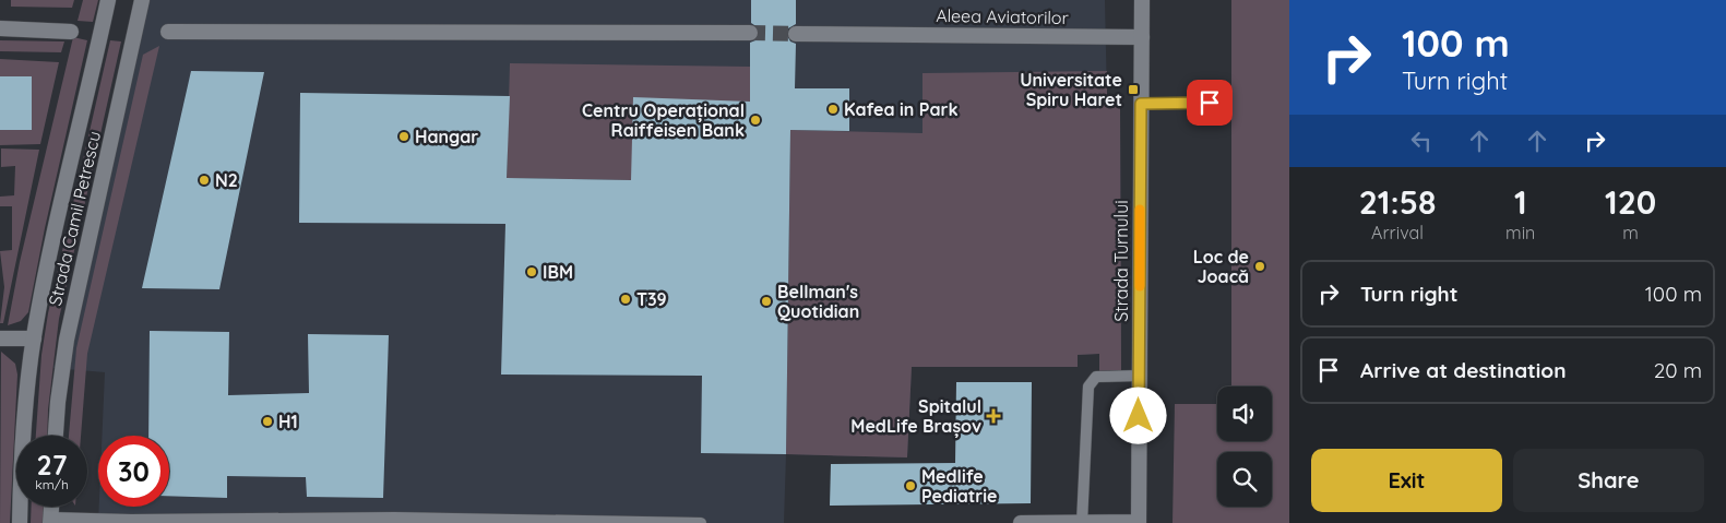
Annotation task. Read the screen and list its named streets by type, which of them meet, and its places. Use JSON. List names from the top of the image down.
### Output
{
  "streets": {
    "street": ["Aleea Aviatorilor", "Strada Camil Petrescu", "Strada Turnului"]
  },
  "crossings": [
    ["Aleea Aviatorilor", "Strada Turnului"]
  ],
  "places": {
    "transit": ["Universitate Spiru Haret"],
    "other": [
      "Kafea in Park",
      "Centru Operațional Raiffeisen Bank",
      "Hangar",
      "N2",
      "Loc de Joacă",
      "IBM",
      "T39",
      "Bellman's Quotidian",
      "H1",
      "Medlife Pediatrie"
    ],
    "health": ["Spitalul MedLife Brașov"]
  },
  "page": {
    "turn": ["100 m", "Turn right"],
    "eta": [
      "21:58",
      "Arrival",
      "1",
      "min",
      "120",
      "m"
    ],
    "list": [
      {
        "name": "Turn right",
        "value": "100 m"
      },
      {
        "name": "Arrive at destination",
        "value": "20 m"
      }
    ],
    "speed": "27 km/h",
    "limit": "30",
    "buttons": ["Exit", "Share"]
  }
}
